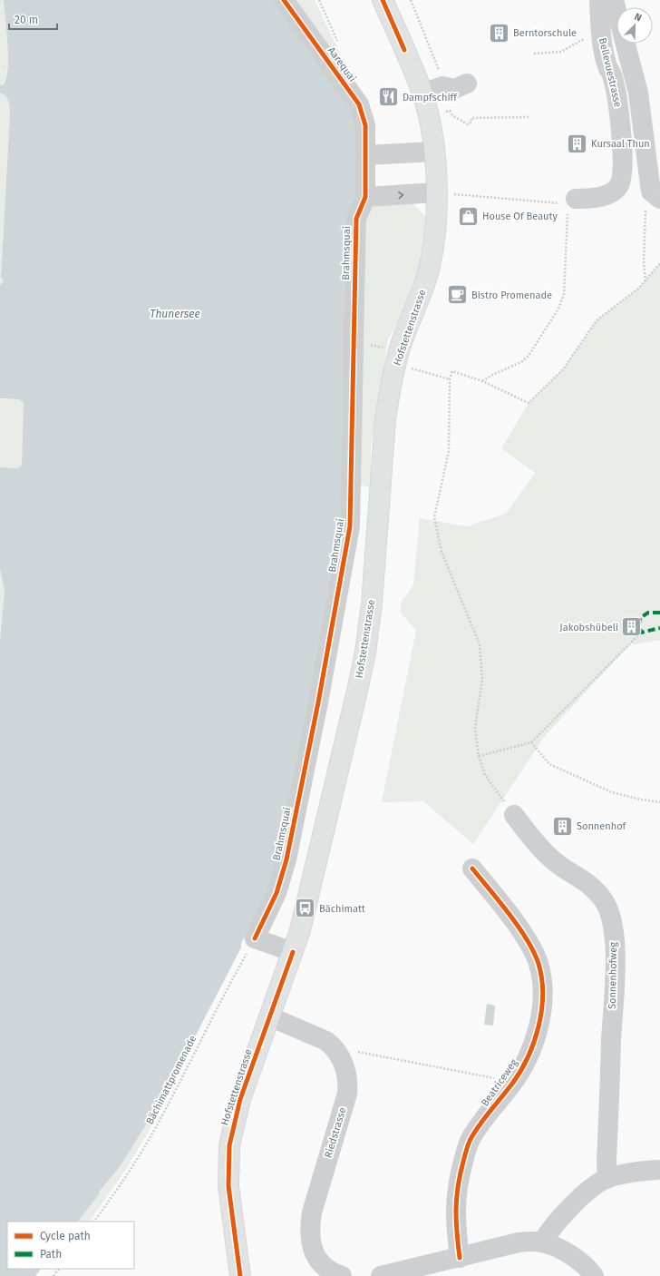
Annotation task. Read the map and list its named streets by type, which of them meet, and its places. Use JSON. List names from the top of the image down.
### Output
{
  "streets": {
    "main road": ["Hofstettenstrasse"],
    "street": [
      "Aarequai",
      "Bellevuestrasse",
      "Brahmsquai",
      "Sonnenhofweg",
      "Beatriceweg",
      "Riedstrasse"
    ],
    "path": ["Bächimattpromenade"]
  },
  "crossings": [
    ["Aarequai", "Brahmsquai"],
    ["Brahmsquai", "Bächimattpromenade"]
  ],
  "water": ["Thunersee"],
  "places": {
    "building": [
      "Berntorschule",
      "Kursaal Thun",
      "Jakobshübeli",
      "Sonnenhof"
    ],
    "restaurant": ["Dampfschiff"],
    "shop": ["House Of Beauty"],
    "cafe": ["Bistro Promenade"],
    "bus stop": ["Bächimatt"]
  },
  "legend": ["Cycle path", "Path"],
  "scale_bar": "20 m",
  "north": "top right"
}
